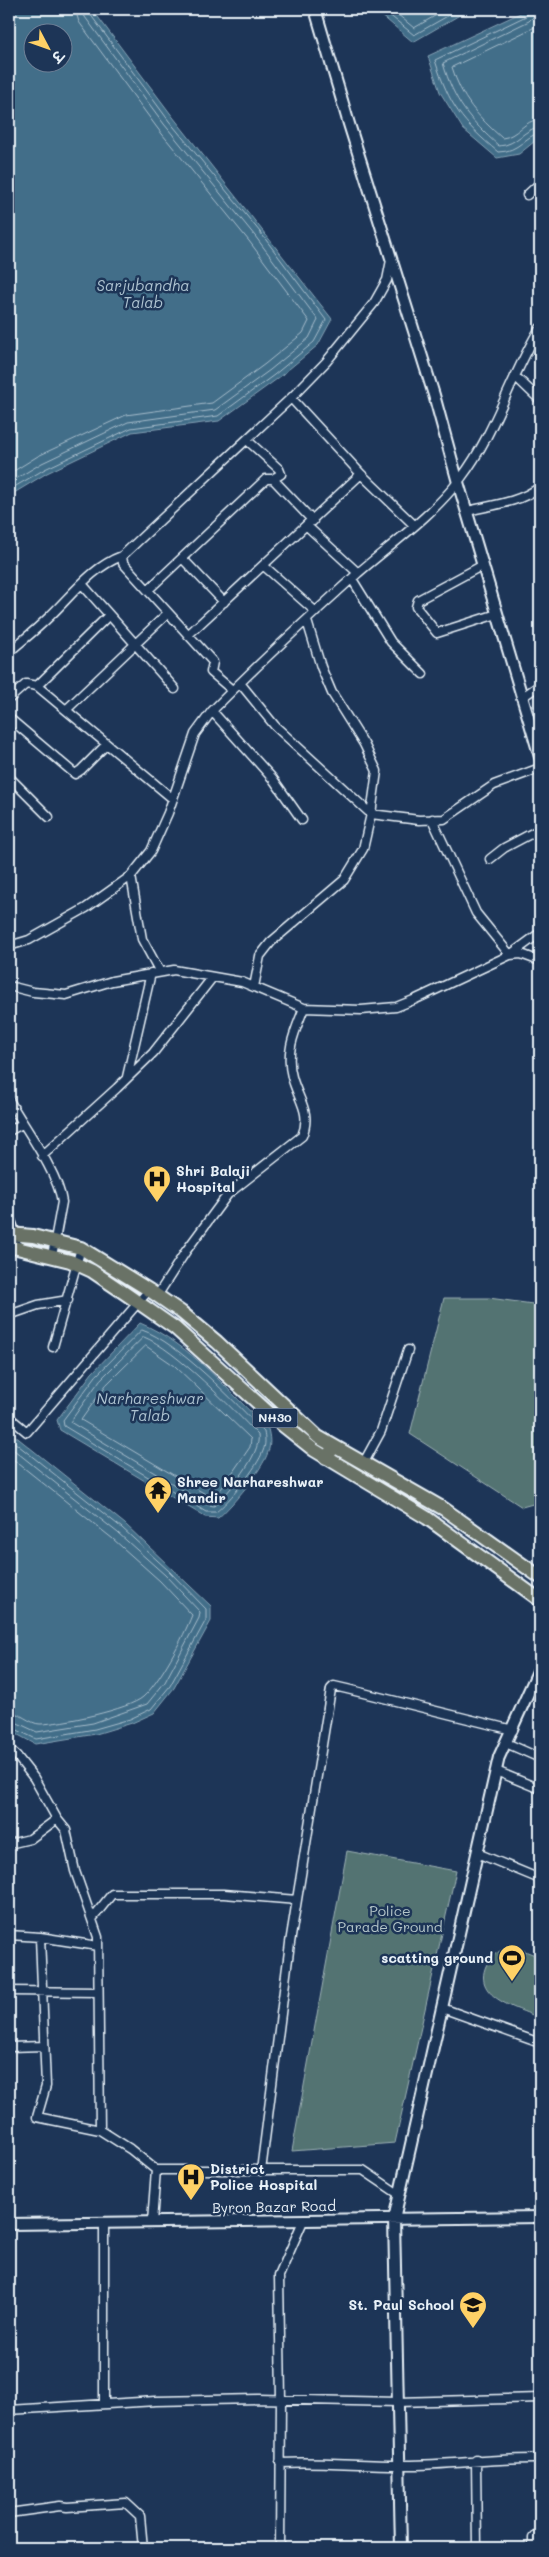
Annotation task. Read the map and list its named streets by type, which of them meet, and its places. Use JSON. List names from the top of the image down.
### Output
{
  "streets": {
    "main road": ["NH30"],
    "street": ["Byron Bazar Road"]
  },
  "water": ["Sarjubandha Talab", "Narhareshwar Talab"],
  "parks": ["Police Parade Ground"],
  "places": {
    "hospital": ["Shri Balaji Hospital", "District Police Hospital"],
    "temple": ["Shree Narhareshwar Mandir"],
    "sports": ["scatting ground"],
    "school or university": ["St. Paul School"]
  },
  "north": "bottom right"
}
